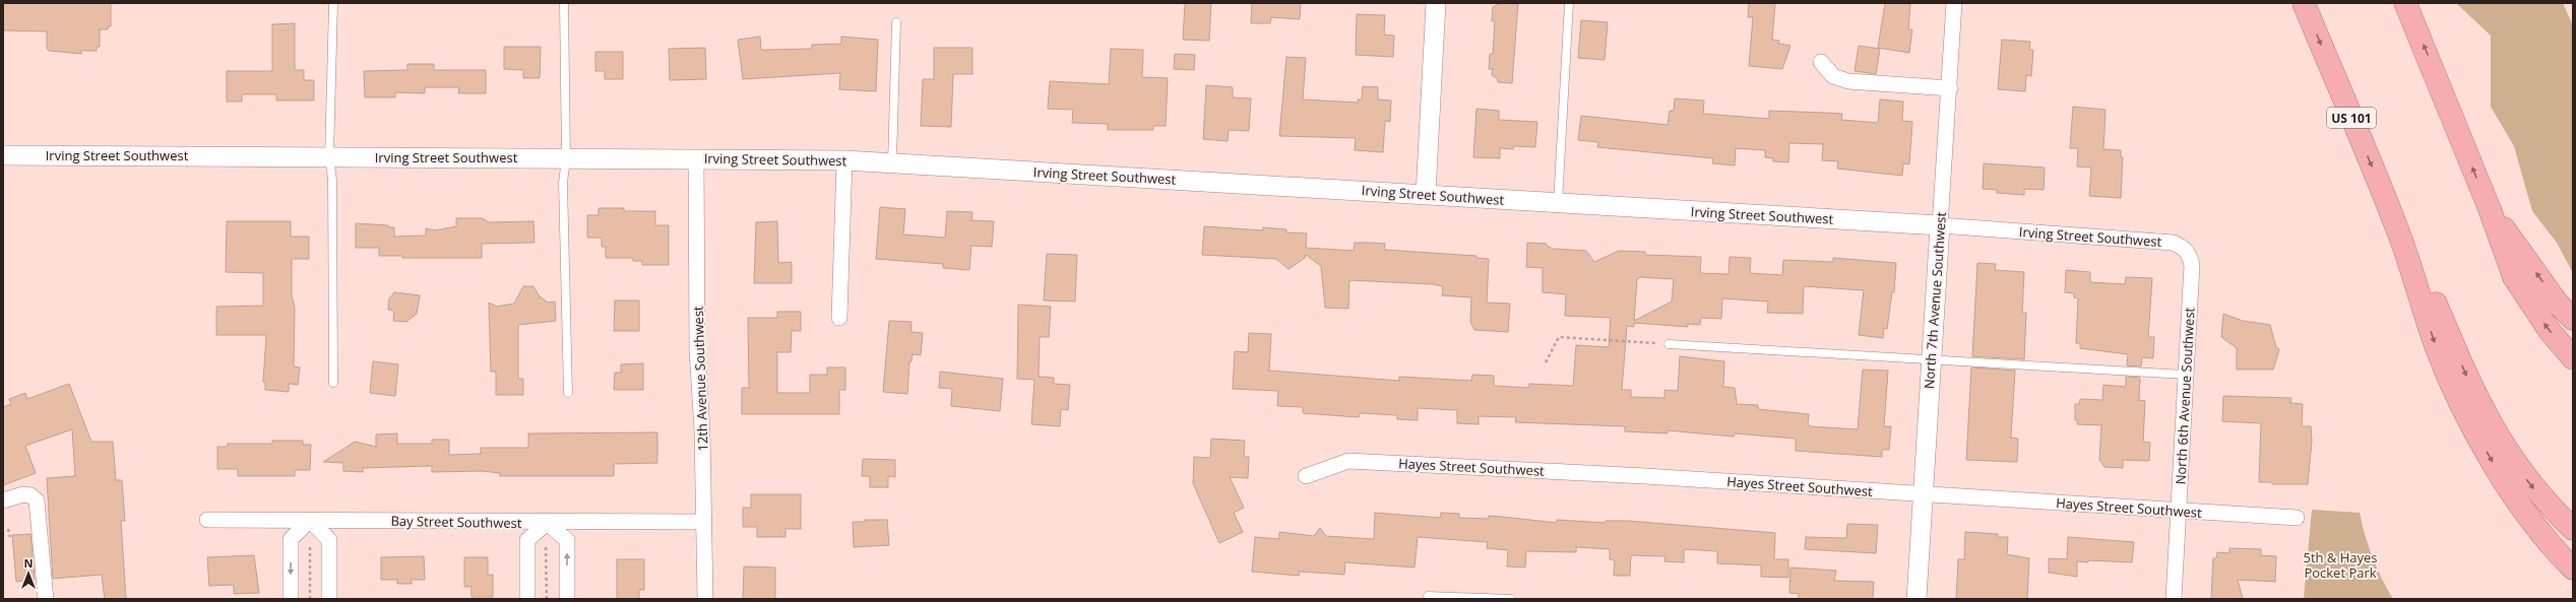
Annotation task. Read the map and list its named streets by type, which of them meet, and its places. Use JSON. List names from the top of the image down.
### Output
{
  "streets": {
    "highway": ["US 101"],
    "street": [
      "Irving Street Southwest",
      "North 7th Avenue Southwest",
      "12th Avenue Southwest",
      "North 6th Avenue Southwest",
      "Hayes Street Southwest",
      "Bay Street Southwest"
    ]
  },
  "crossings": [
    ["Irving Street Southwest", "North 7th Avenue Southwest"],
    ["Irving Street Southwest", "12th Avenue Southwest"],
    ["Irving Street Southwest", "North 6th Avenue Southwest"],
    ["North 7th Avenue Southwest", "Hayes Street Southwest"],
    ["12th Avenue Southwest", "Bay Street Southwest"],
    ["North 6th Avenue Southwest", "Hayes Street Southwest"]
  ],
  "parks": ["5th & Hayes Pocket Park"],
  "north": "top"
}
